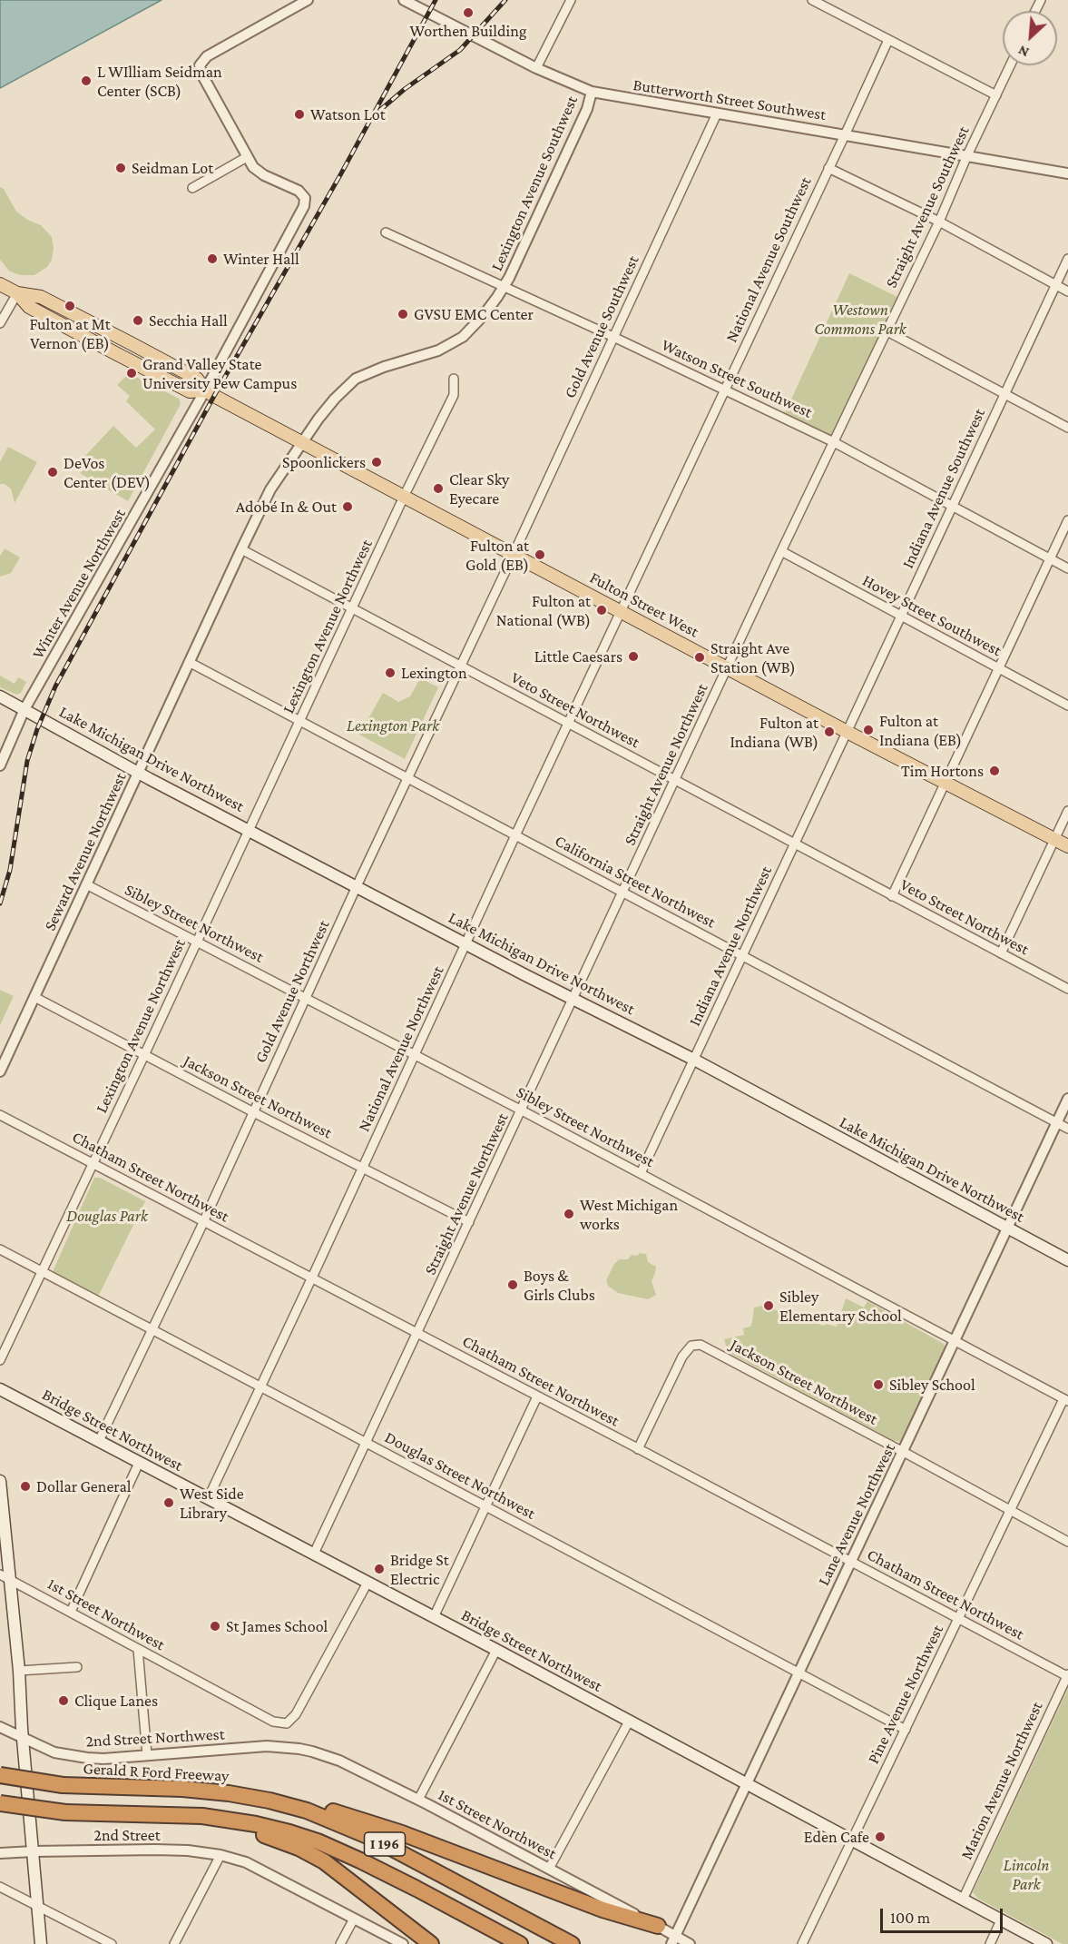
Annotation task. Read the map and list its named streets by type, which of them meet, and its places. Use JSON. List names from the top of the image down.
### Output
{
  "streets": {
    "highway": ["Gerald R Ford Freeway", "I 196"],
    "main road": ["Fulton Street West", "Lake Michigan Drive Northwest", "Bridge Street Northwest"],
    "street": [
      "Butterworth Street Southwest",
      "Lexington Avenue Southwest",
      "Straight Avenue Southwest",
      "National Avenue Southwest",
      "Gold Avenue Southwest",
      "Watson Street Southwest",
      "Indiana Avenue Southwest",
      "Winter Avenue Northwest",
      "Hovey Street Southwest",
      "Lexington Avenue Northwest",
      "Veto Street Northwest",
      "Straight Avenue Northwest",
      "Seward Avenue Northwest",
      "California Street Northwest",
      "Sibley Street Northwest",
      "Indiana Avenue Northwest",
      "Gold Avenue Northwest",
      "National Avenue Northwest",
      "Jackson Street Northwest",
      "Chatham Street Northwest",
      "Douglas Street Northwest",
      "Lane Avenue Northwest",
      "1st Street Northwest",
      "Pine Avenue Northwest",
      "2nd Street Northwest",
      "Marion Avenue Northwest",
      "2nd Street"
    ]
  },
  "crossings": [
    ["Butterworth Street Southwest", "Lexington Avenue Southwest"],
    ["Butterworth Street Southwest", "Straight Avenue Southwest"],
    ["Butterworth Street Southwest", "National Avenue Southwest"],
    ["Butterworth Street Southwest", "Gold Avenue Southwest"],
    ["Lexington Avenue Southwest", "Watson Street Southwest"],
    ["Lexington Avenue Southwest", "Fulton Street West"],
    ["Lexington Avenue Southwest", "Seward Avenue Northwest"],
    ["Straight Avenue Southwest", "Watson Street Southwest"],
    ["Straight Avenue Southwest", "Fulton Street West"],
    ["Straight Avenue Southwest", "Hovey Street Southwest"],
    ["Straight Avenue Southwest", "Straight Avenue Northwest"],
    ["National Avenue Southwest", "Watson Street Southwest"],
    ["National Avenue Southwest", "Fulton Street West"],
    ["National Avenue Southwest", "National Avenue Northwest"],
    ["Gold Avenue Southwest", "Watson Street Southwest"],
    ["Gold Avenue Southwest", "Fulton Street West"],
    ["Gold Avenue Southwest", "Gold Avenue Northwest"],
    ["Watson Street Southwest", "Indiana Avenue Southwest"],
    ["Indiana Avenue Southwest", "Fulton Street West"],
    ["Indiana Avenue Southwest", "Hovey Street Southwest"],
    ["Indiana Avenue Southwest", "Indiana Avenue Northwest"],
    ["Winter Avenue Northwest", "Fulton Street West"],
    ["Winter Avenue Northwest", "Lake Michigan Drive Northwest"],
    ["Fulton Street West", "Lexington Avenue Northwest"],
    ["Fulton Street West", "Straight Avenue Northwest"],
    ["Fulton Street West", "Seward Avenue Northwest"],
    ["Fulton Street West", "Indiana Avenue Northwest"],
    ["Fulton Street West", "Gold Avenue Northwest"],
    ["Fulton Street West", "National Avenue Northwest"],
    ["Lexington Avenue Northwest", "Veto Street Northwest"],
    ["Lexington Avenue Northwest", "Lake Michigan Drive Northwest"],
    ["Lexington Avenue Northwest", "California Street Northwest"],
    ["Lexington Avenue Northwest", "Sibley Street Northwest"],
    ["Lexington Avenue Northwest", "Jackson Street Northwest"],
    ["Lexington Avenue Northwest", "Chatham Street Northwest"],
    ["Lexington Avenue Northwest", "Douglas Street Northwest"],
    ["Veto Street Northwest", "Straight Avenue Northwest"],
    ["Veto Street Northwest", "Seward Avenue Northwest"],
    ["Veto Street Northwest", "Indiana Avenue Northwest"],
    ["Veto Street Northwest", "Gold Avenue Northwest"],
    ["Veto Street Northwest", "National Avenue Northwest"],
    ["Lake Michigan Drive Northwest", "Straight Avenue Northwest"],
    ["Lake Michigan Drive Northwest", "Seward Avenue Northwest"],
    ["Lake Michigan Drive Northwest", "Indiana Avenue Northwest"],
    ["Lake Michigan Drive Northwest", "Gold Avenue Northwest"],
    ["Lake Michigan Drive Northwest", "National Avenue Northwest"],
    ["Lake Michigan Drive Northwest", "Lane Avenue Northwest"],
    ["Straight Avenue Northwest", "California Street Northwest"],
    ["Straight Avenue Northwest", "Sibley Street Northwest"],
    ["Straight Avenue Northwest", "Jackson Street Northwest"],
    ["Straight Avenue Northwest", "Chatham Street Northwest"],
    ["Straight Avenue Northwest", "Bridge Street Northwest"],
    ["Straight Avenue Northwest", "Douglas Street Northwest"],
    ["Seward Avenue Northwest", "California Street Northwest"],
    ["Seward Avenue Northwest", "Sibley Street Northwest"],
    ["Seward Avenue Northwest", "Jackson Street Northwest"],
    ["California Street Northwest", "Indiana Avenue Northwest"],
    ["California Street Northwest", "Gold Avenue Northwest"],
    ["California Street Northwest", "National Avenue Northwest"],
    ["California Street Northwest", "Lane Avenue Northwest"],
    ["Sibley Street Northwest", "Indiana Avenue Northwest"],
    ["Sibley Street Northwest", "Gold Avenue Northwest"],
    ["Sibley Street Northwest", "National Avenue Northwest"],
    ["Sibley Street Northwest", "Lane Avenue Northwest"],
    ["Sibley Street Northwest", "Pine Avenue Northwest"],
    ["Gold Avenue Northwest", "Jackson Street Northwest"],
    ["Gold Avenue Northwest", "Chatham Street Northwest"],
    ["Gold Avenue Northwest", "Bridge Street Northwest"],
    ["Gold Avenue Northwest", "Douglas Street Northwest"],
    ["National Avenue Northwest", "Jackson Street Northwest"],
    ["National Avenue Northwest", "Chatham Street Northwest"],
    ["National Avenue Northwest", "Bridge Street Northwest"],
    ["National Avenue Northwest", "Douglas Street Northwest"],
    ["Jackson Street Northwest", "Chatham Street Northwest"],
    ["Jackson Street Northwest", "Lane Avenue Northwest"],
    ["Jackson Street Northwest", "Pine Avenue Northwest"],
    ["Chatham Street Northwest", "Lane Avenue Northwest"],
    ["Chatham Street Northwest", "Pine Avenue Northwest"],
    ["Chatham Street Northwest", "Marion Avenue Northwest"],
    ["Bridge Street Northwest", "Lane Avenue Northwest"],
    ["Bridge Street Northwest", "1st Street Northwest"],
    ["Bridge Street Northwest", "Pine Avenue Northwest"],
    ["Bridge Street Northwest", "Marion Avenue Northwest"],
    ["Douglas Street Northwest", "Lane Avenue Northwest"],
    ["Douglas Street Northwest", "Pine Avenue Northwest"],
    ["Lane Avenue Northwest", "1st Street Northwest"],
    ["1st Street Northwest", "2nd Street Northwest"]
  ],
  "parks": [
    "Westown Commons Park",
    "Lexington Park",
    "Douglas Park",
    "Lincoln Park"
  ],
  "places": [
    "Worthen Building",
    "L WIlliam Seidman Center (SCB)",
    "Watson Lot",
    "Seidman Lot",
    "Winter Hall",
    "Fulton at Mt Vernon (EB)",
    "GVSU EMC Center",
    "Secchia Hall",
    "Grand Valley State University Pew Campus",
    "Spoonlickers",
    "DeVos Center (DEV)",
    "Clear Sky Eyecare",
    "Adobé In & Out",
    "Fulton at Gold (EB)",
    "Fulton at National (WB)",
    "Little Caesars",
    "Straight Ave Station (WB)",
    "Lexington",
    "Fulton at Indiana (EB)",
    "Fulton at Indiana (WB)",
    "Tim Hortons",
    "West Michigan works",
    "Boys & Girls Clubs",
    "Sibley Elementary School",
    "Sibley School",
    "Dollar General",
    "West Side Library",
    "Bridge St Electric",
    "St James School",
    "Clique Lanes",
    "Eden Cafe"
  ],
  "scale_bar": "100 m",
  "north": "bottom left"
}
